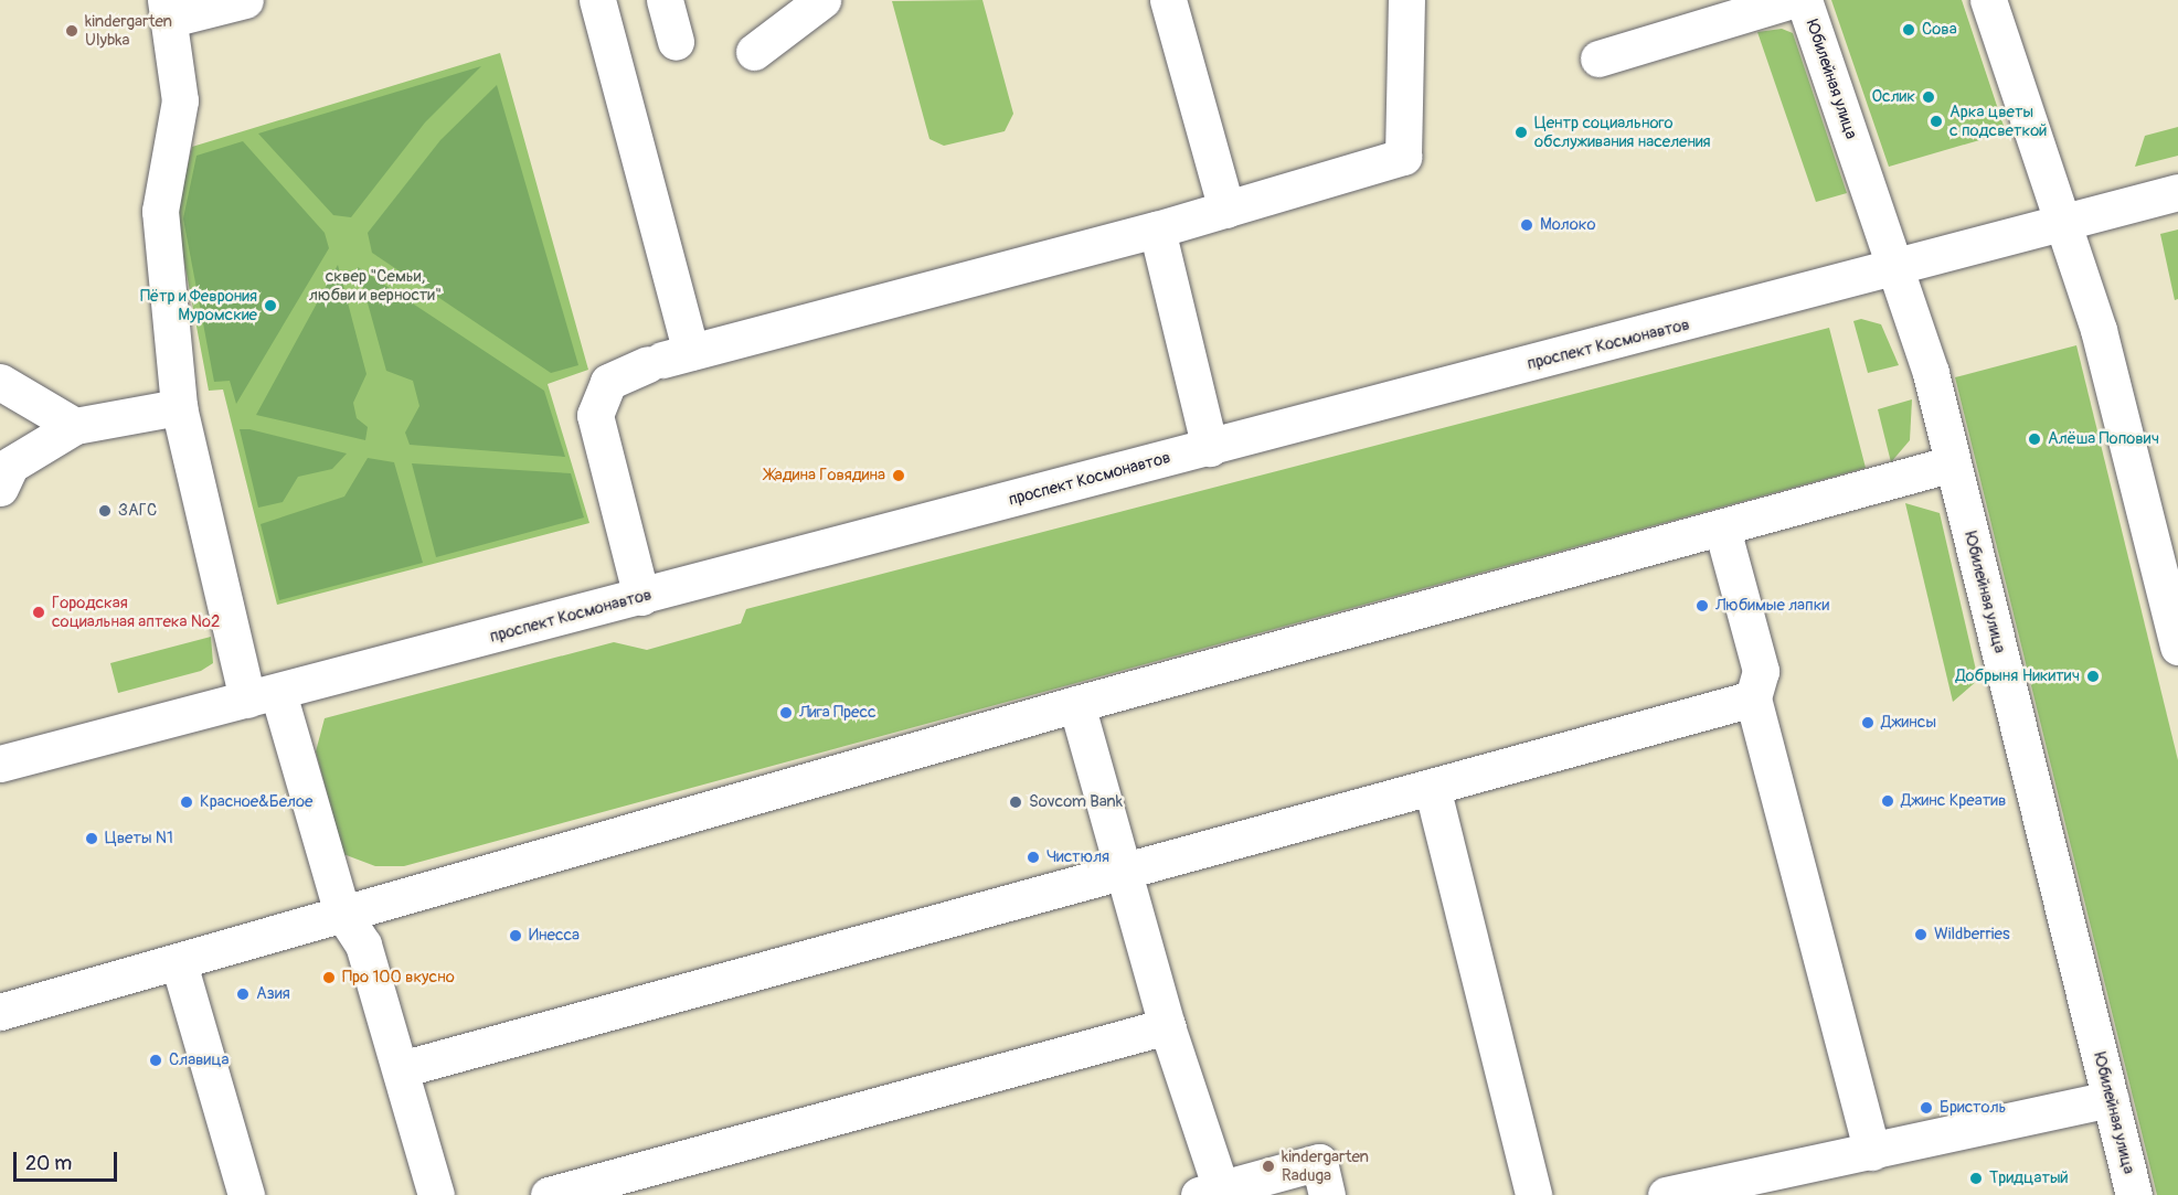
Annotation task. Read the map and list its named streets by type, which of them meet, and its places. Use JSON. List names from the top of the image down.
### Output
{
  "streets": {
    "main road": ["Юбилейная улица", "проспект Космонавтов"]
  },
  "crossings": [
    ["Юбилейная улица", "проспект Космонавтов"]
  ],
  "parks": ["сквер \"Семьи, любви и верности\""],
  "places": [
    "Сова",
    "kindergarten Ulybka",
    "Ослик",
    "Арка цветы с подсветкой",
    "Центр социального обслуживания населения",
    "Молоко",
    "Пётр и Феврония Муромские",
    "Алёша Попович",
    "Жадина Говядина",
    "ЗАГС",
    "Любимые лапки",
    "Городская социальная аптека №2",
    "Добрыня Никитич",
    "Лига Пресс",
    "Джинсы",
    "Джинс Креатив",
    "Красное&Белое",
    "Sovcom Bank",
    "Цветы N1",
    "Чистюля",
    "Wildberries",
    "Инесса",
    "Про 100 вкусно",
    "Азия",
    "Славица",
    "Бристоль",
    "kindergarten Raduga",
    "Тридцатый"
  ],
  "scale_bar": "20 m"
}
